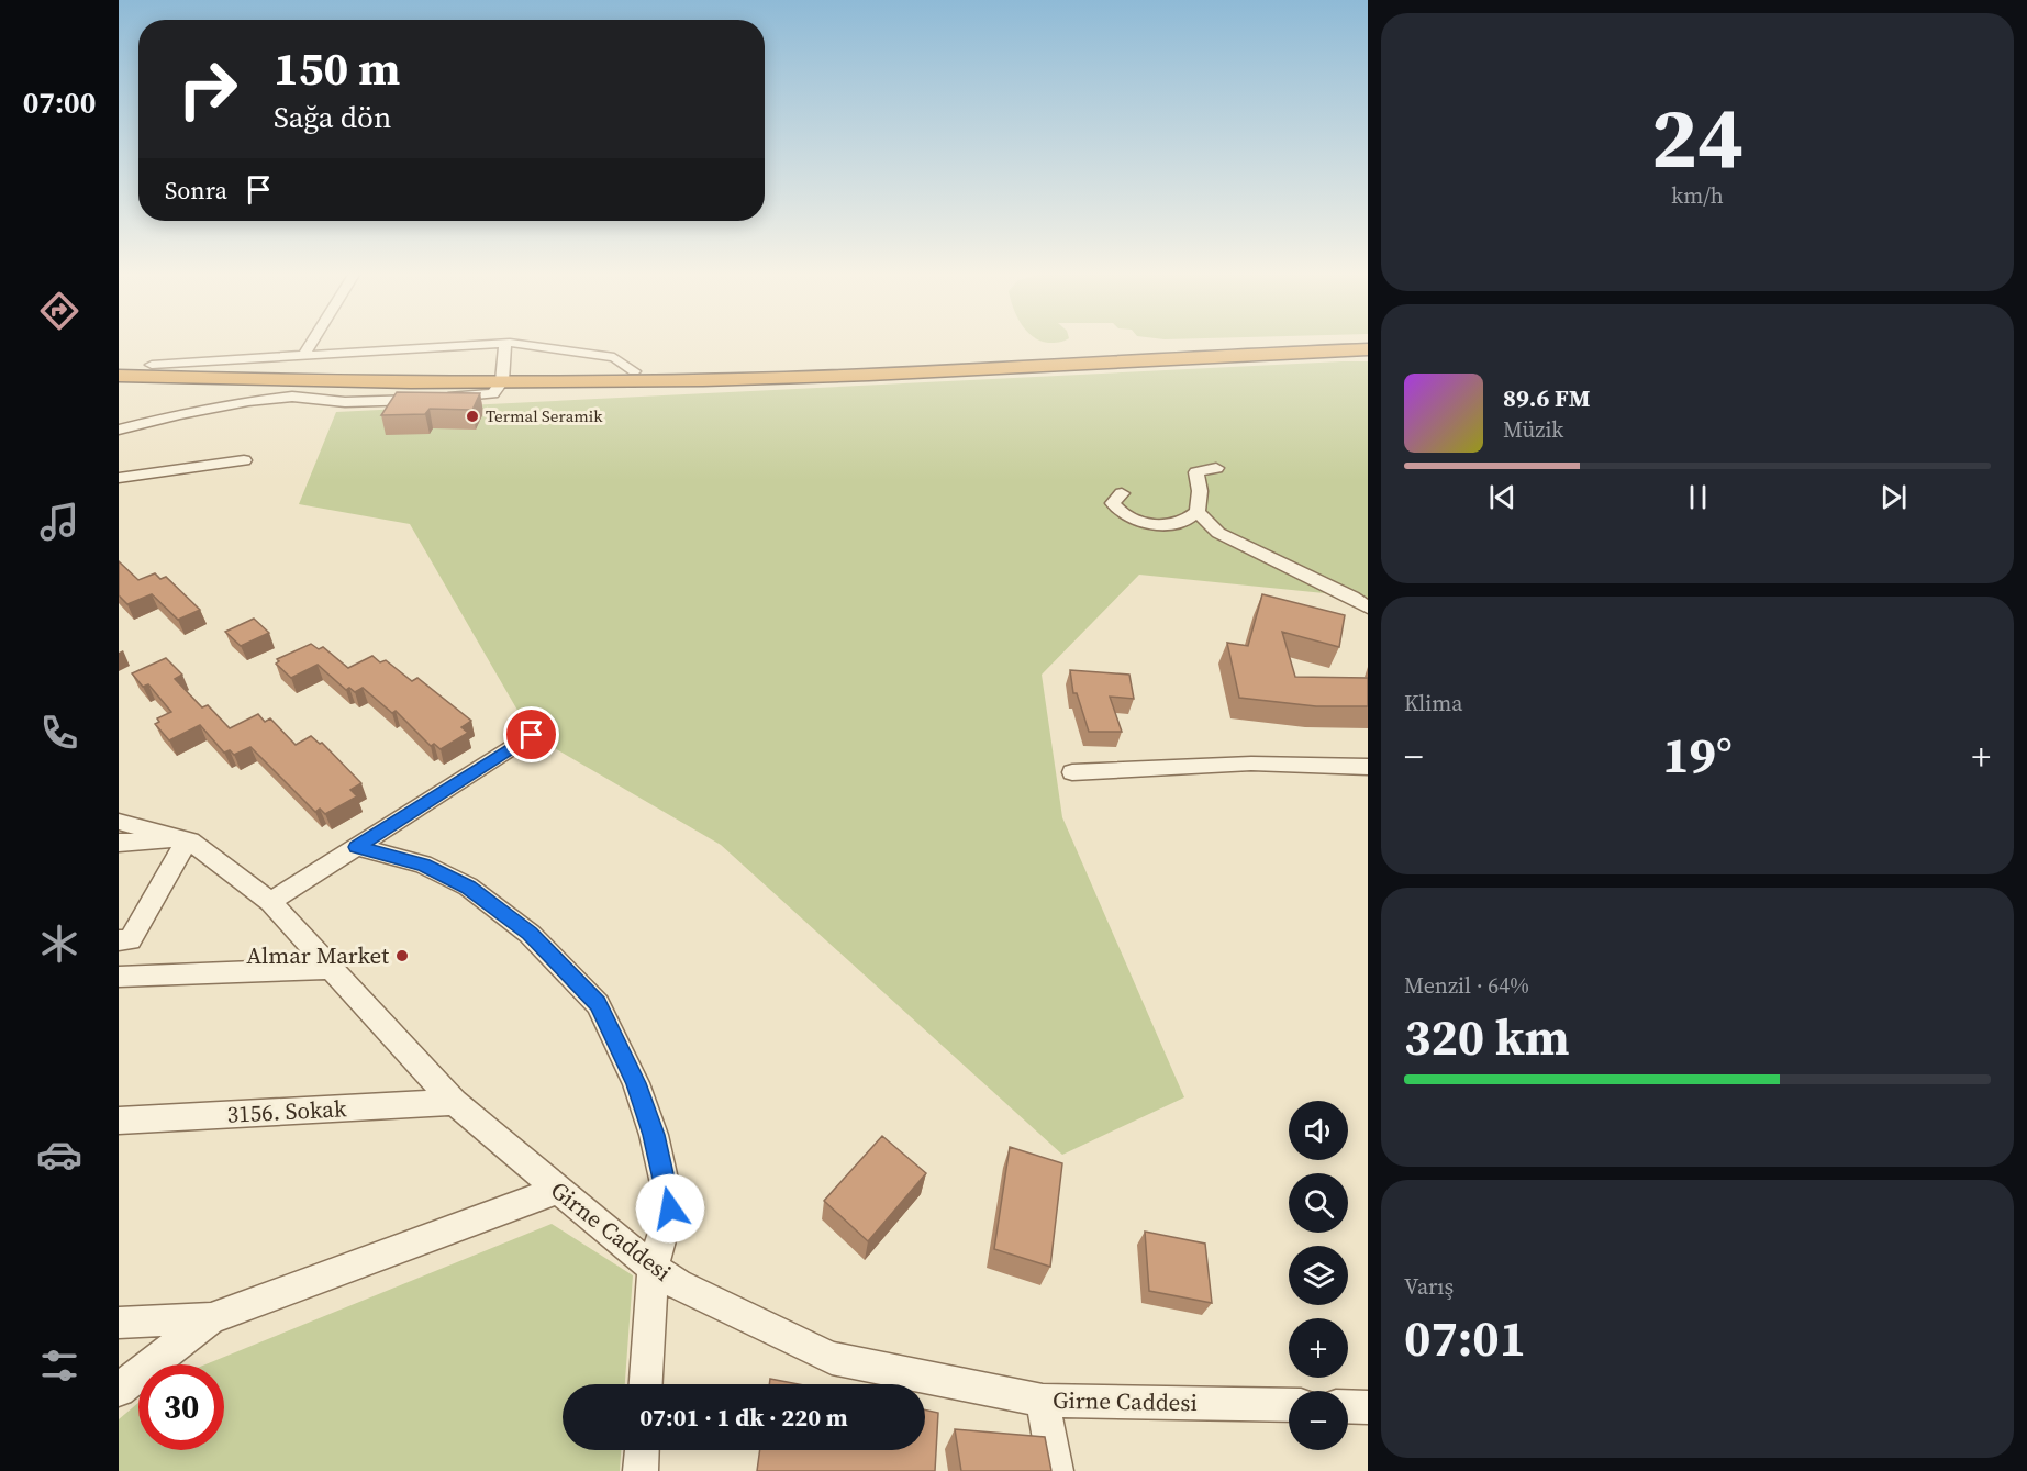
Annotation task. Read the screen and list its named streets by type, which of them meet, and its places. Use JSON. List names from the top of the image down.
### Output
{
  "streets": {
    "street": ["3156. Sokak", "Girne Caddesi"]
  },
  "crossings": [
    ["3156. Sokak", "Girne Caddesi"]
  ],
  "places": ["Termal Seramik", "Almar Market"],
  "page": {
    "tabs": "07:00",
    "tile": [
      ["24", "km/h"],
      "Klima",
      ["Menzil · 64%", "320 km"],
      ["Varış", "07:01"]
    ],
    "turn": ["150 m", "Sağa dön"],
    "then": "Sonra",
    "song": ["89.6 FM", "Müzik"],
    "heat": ["−", "19°", "+"],
    "map_buttons": ["+", "−"],
    "limit": "30",
    "trip": "07:01 · 1 dk · 220 m"
  }
}
